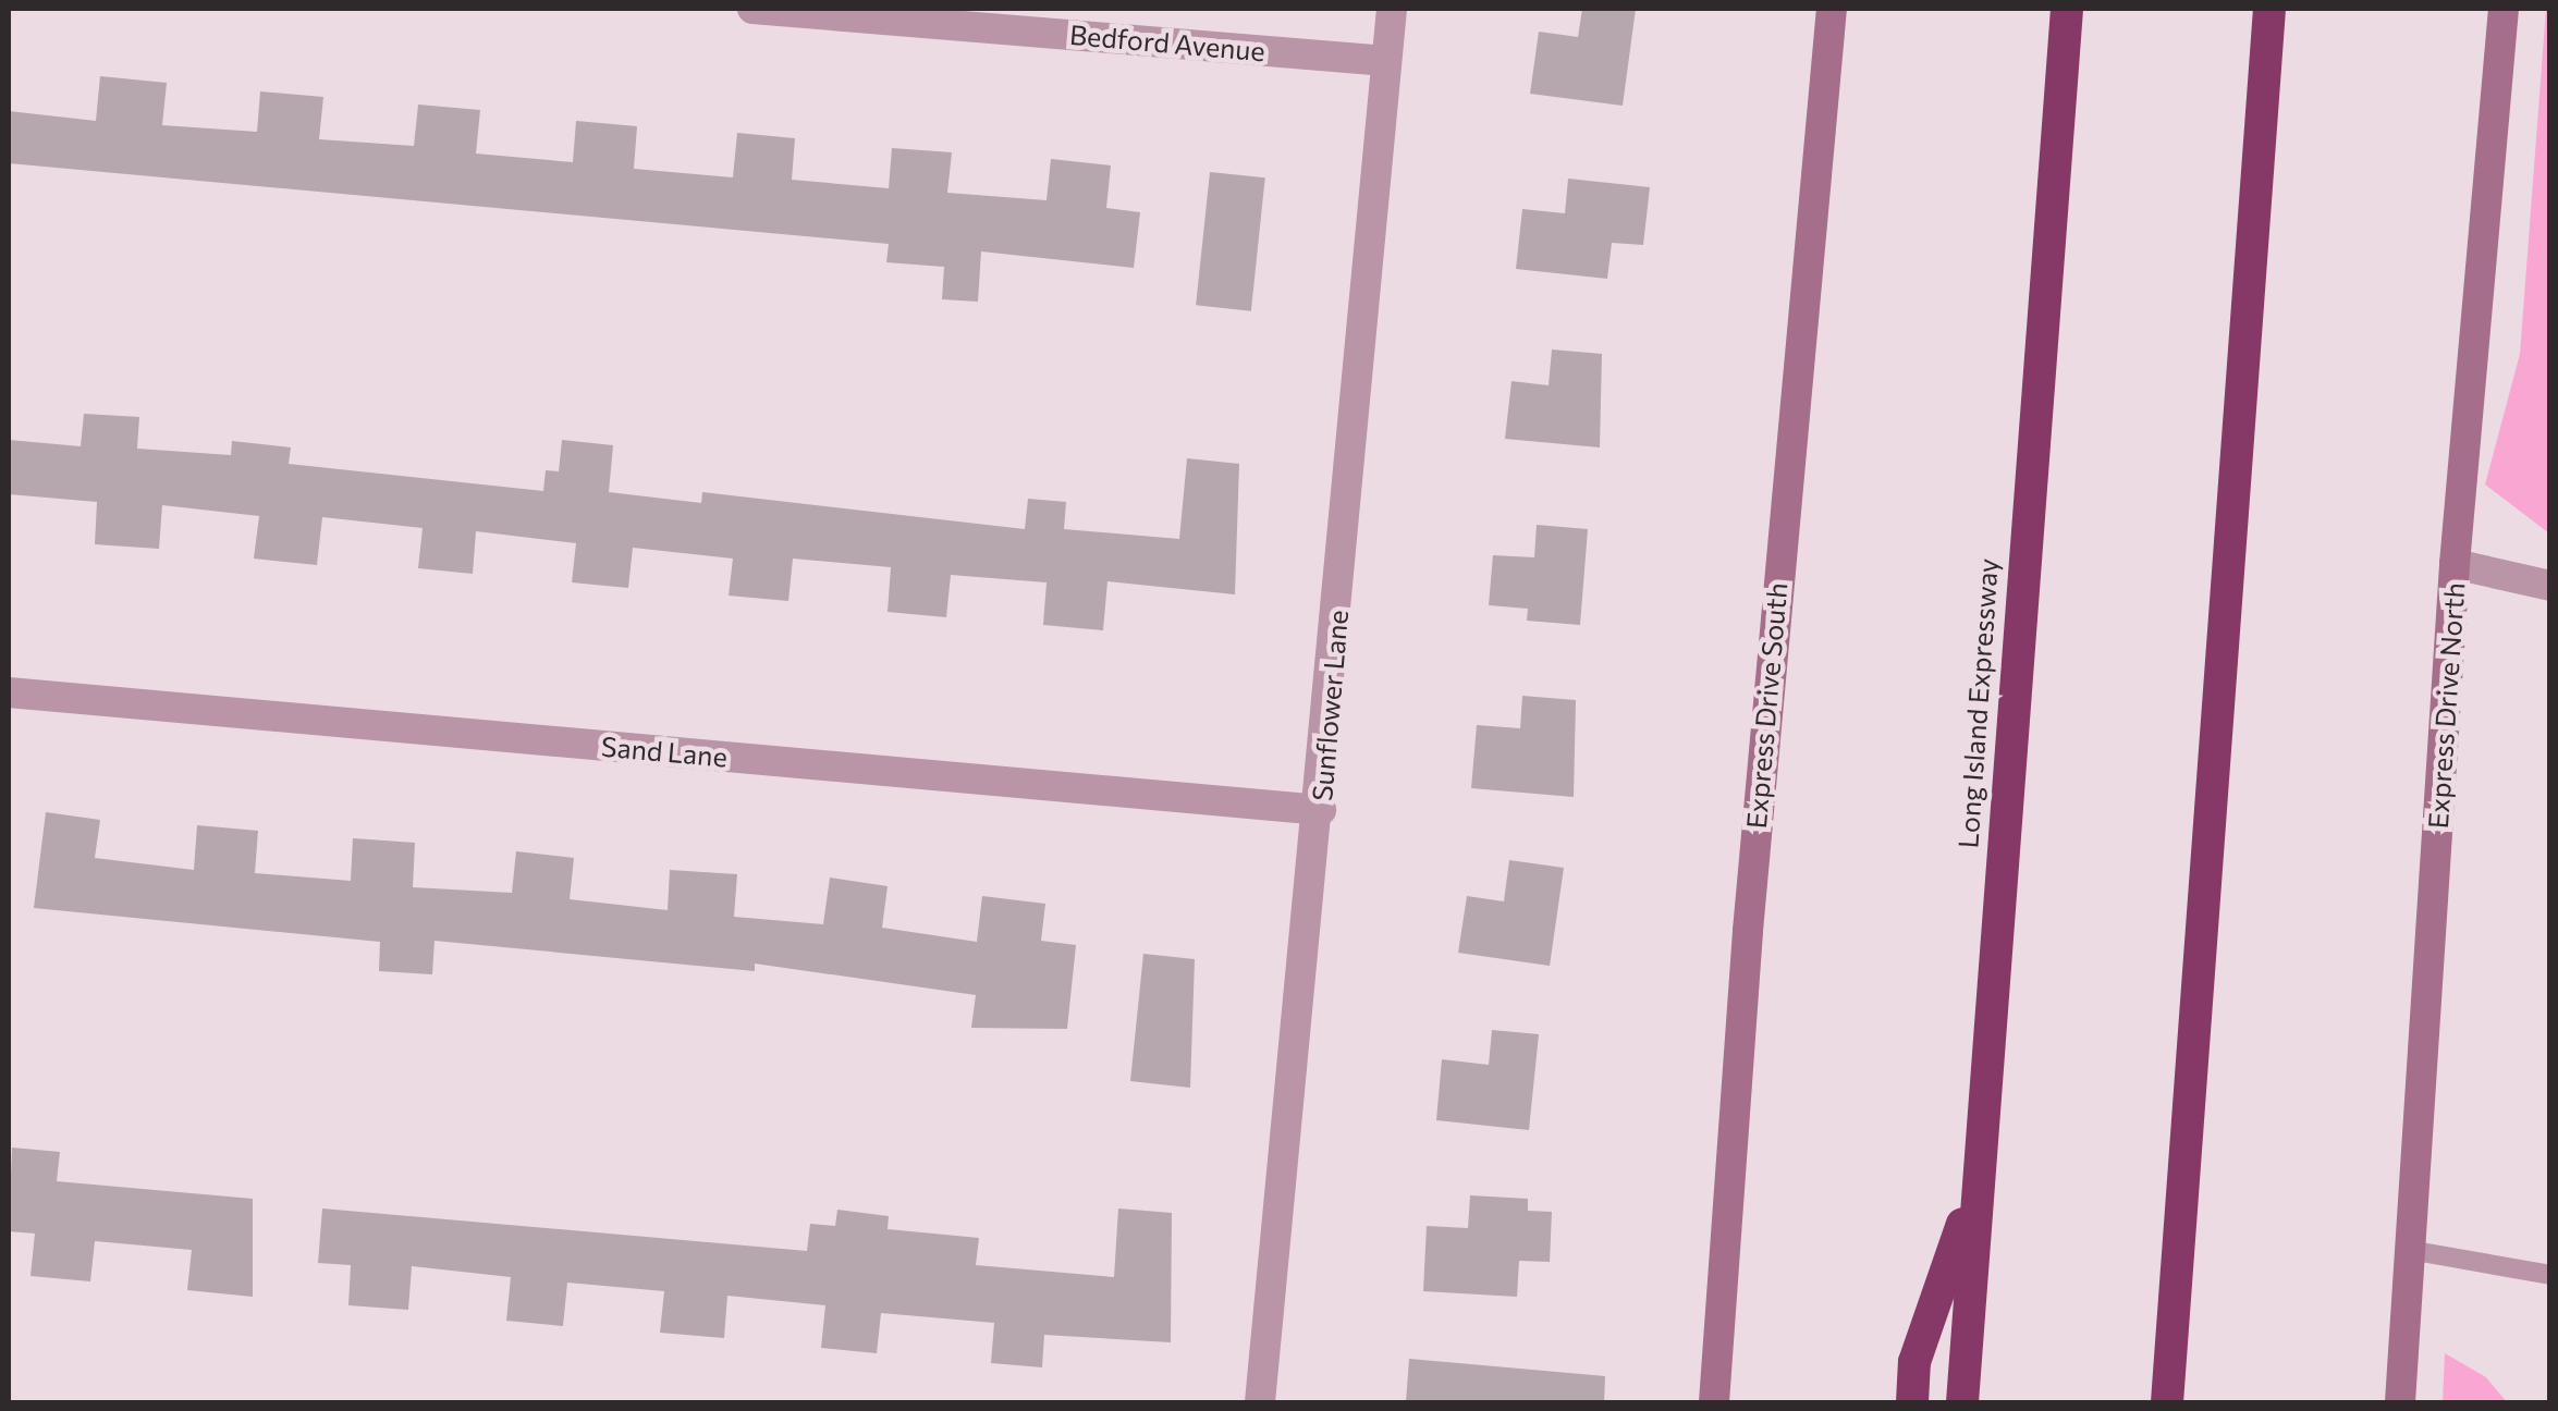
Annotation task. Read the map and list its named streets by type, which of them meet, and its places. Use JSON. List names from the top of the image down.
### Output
{
  "streets": {
    "highway": ["Long Island Expressway"],
    "main road": ["Express Drive South", "Express Drive North"],
    "street": ["Bedford Avenue", "Sunflower Lane", "Sand Lane"]
  },
  "crossings": [
    ["Bedford Avenue", "Sunflower Lane"],
    ["Sunflower Lane", "Sand Lane"]
  ]
}
